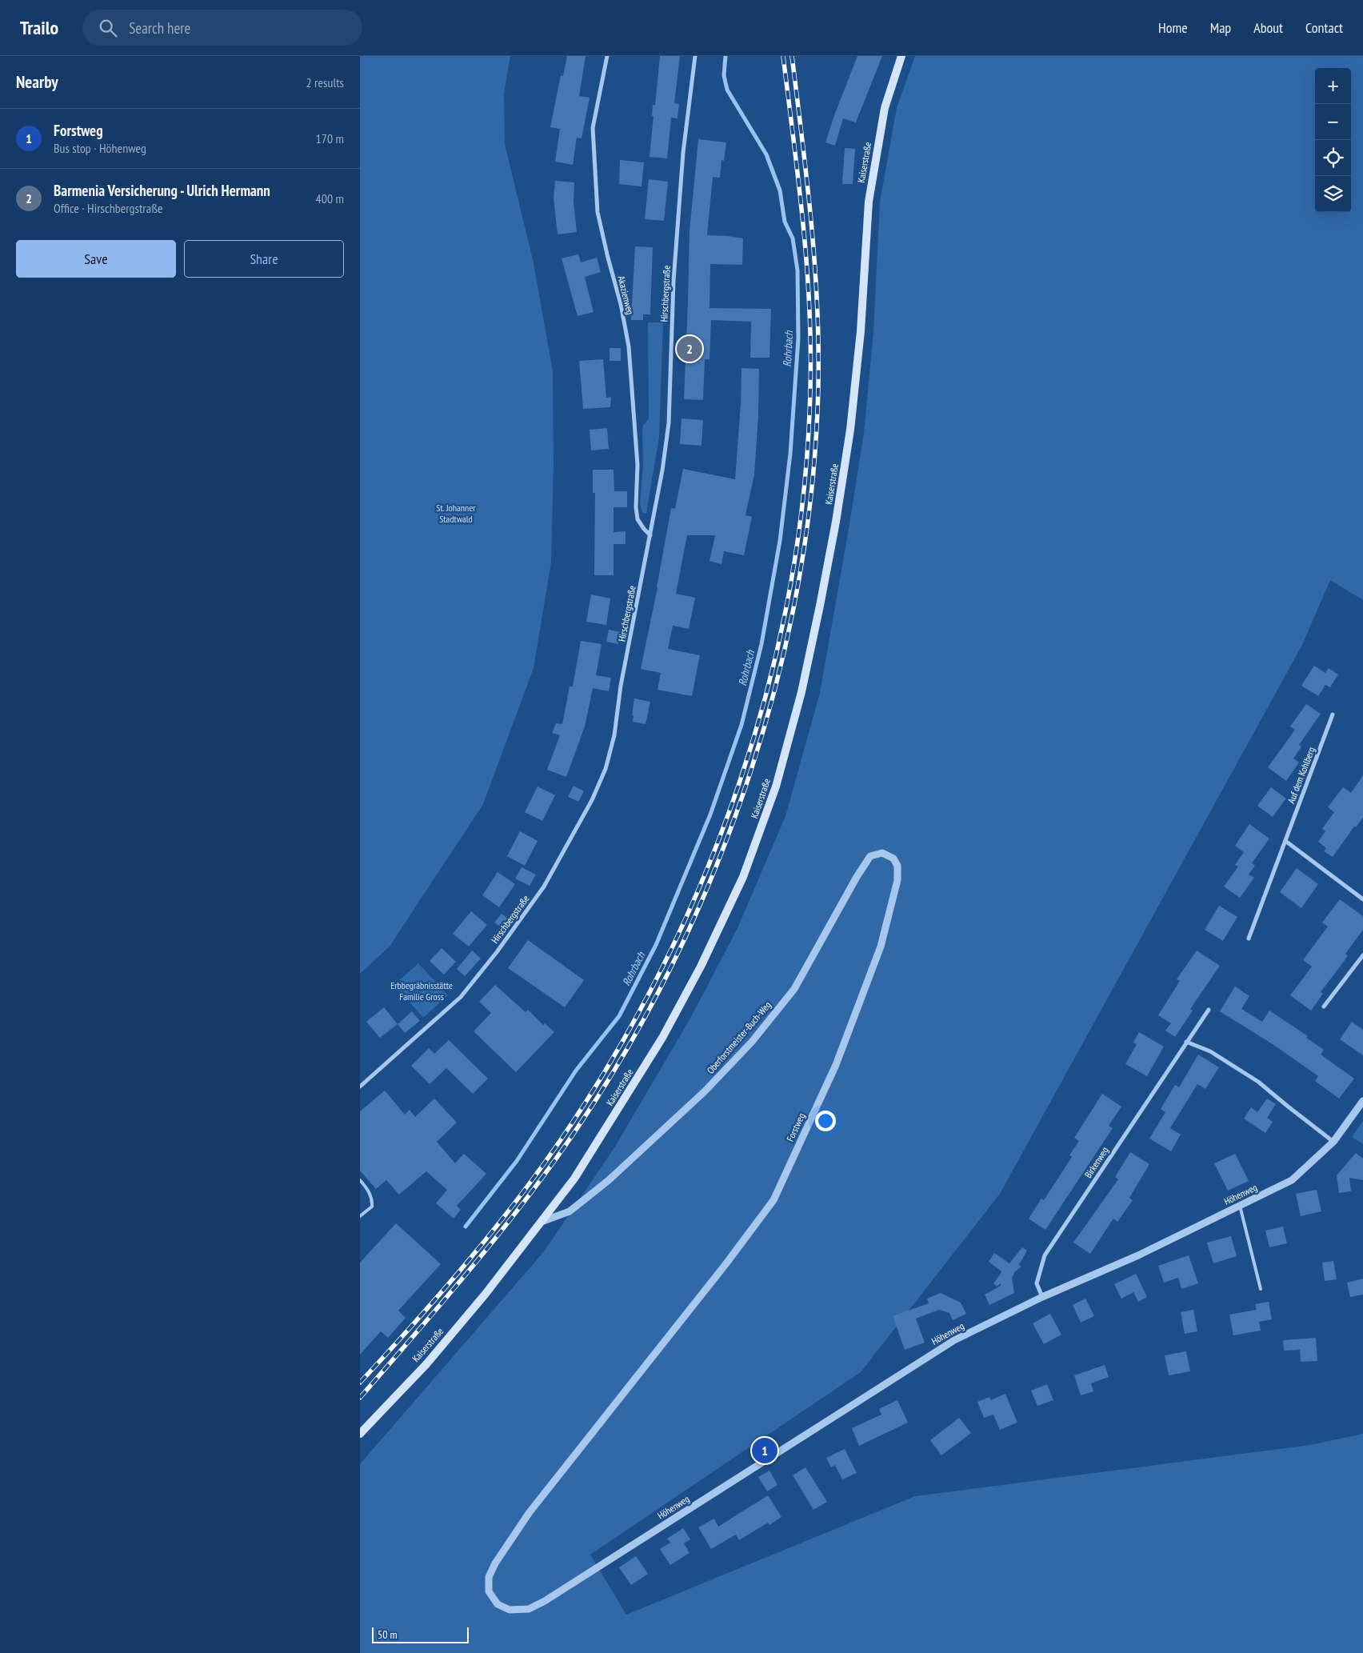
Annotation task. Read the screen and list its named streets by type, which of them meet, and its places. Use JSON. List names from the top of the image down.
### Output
{
  "streets": {
    "main road": ["Kaiserstraße"],
    "street": [
      "Hirschbergstraße",
      "Akazienweg",
      "Auf dem Kohlberg",
      "Oberforstmeister-Buch-Weg",
      "Forstweg",
      "Birkenweg",
      "Höhenweg"
    ]
  },
  "crossings": [
    ["Kaiserstraße", "Oberforstmeister-Buch-Weg"],
    ["Hirschbergstraße", "Akazienweg"],
    ["Oberforstmeister-Buch-Weg", "Forstweg"],
    ["Forstweg", "Höhenweg"],
    ["Birkenweg", "Höhenweg"]
  ],
  "water": ["Rohrbach"],
  "parks": ["St. Johanner Stadtwald", "Erbbegräbnisstätte Familie Gross"],
  "scale_bar": "50 m",
  "page": {
    "header": "Trailo",
    "search": "Search here",
    "nav": [
      "Home",
      "Map",
      "About",
      "Contact"
    ],
    "heading": ["Nearby", "2 results"],
    "map_buttons": ["+", "−"],
    "list": [
      {
        "mark": "1",
        "name": "Forstweg",
        "note": "Bus stop · Höhenweg",
        "value": "170 m"
      },
      {
        "mark": "2",
        "name": "Barmenia Versicherung - Ulrich Hermann",
        "note": "Office · Hirschbergstraße",
        "value": "400 m"
      }
    ],
    "buttons": ["Save", "Share"],
    "pins": ["2", "1"],
    "scale": "50 m"
  }
}
